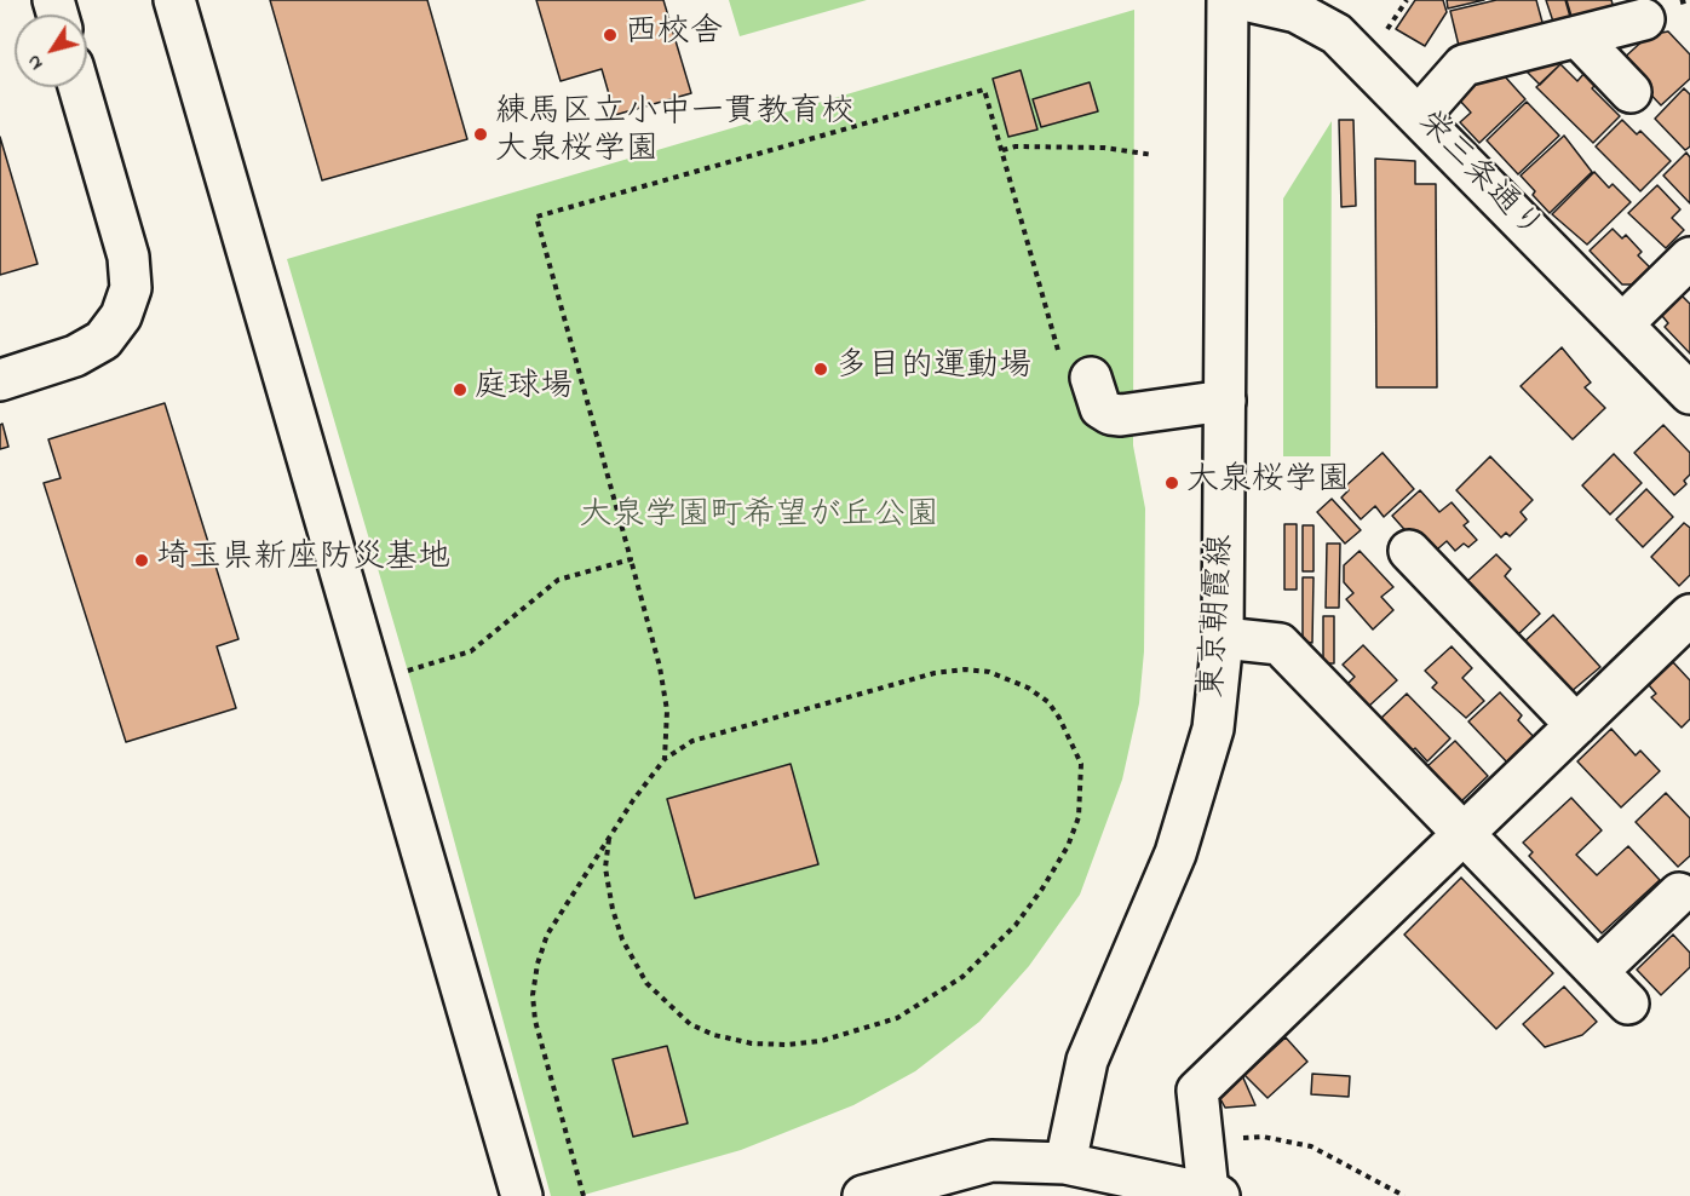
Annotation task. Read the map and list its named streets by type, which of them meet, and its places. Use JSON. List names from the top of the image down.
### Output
{
  "streets": {
    "street": ["栄三条通り", "東京朝霞線"]
  },
  "parks": ["大泉学園町希望が丘公園"],
  "places": [
    "西校舎",
    "練馬区立小中一貫教育校 大泉桜学園",
    "多目的運動場",
    "庭球場",
    "大泉桜学園",
    "埼玉県新座防災基地"
  ],
  "north": "bottom left"
}
